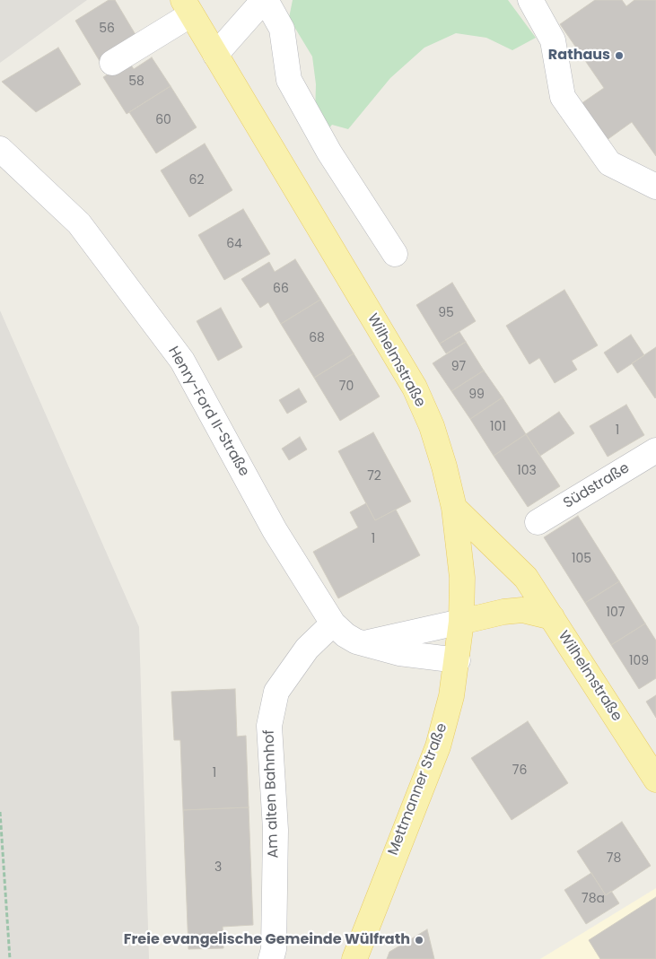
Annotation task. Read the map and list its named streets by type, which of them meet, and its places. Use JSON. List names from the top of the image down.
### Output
{
  "streets": {
    "main road": ["Wilhelmstraße", "Mettmanner Straße"],
    "street": ["Henry-Ford II-Straße", "Südstraße", "Am alten Bahnhof"]
  },
  "crossings": [
    ["Wilhelmstraße", "Mettmanner Straße"],
    ["Henry-Ford II-Straße", "Mettmanner Straße"],
    ["Henry-Ford II-Straße", "Am alten Bahnhof"]
  ],
  "places": ["Rathaus", "Freie evangelische Gemeinde Wülfrath"],
  "house_numbers": [
    "56",
    "58",
    "60",
    "62",
    "64",
    "66",
    "95",
    "68",
    "97",
    "70",
    "99",
    "101",
    "1",
    "103",
    "72",
    "1",
    "105",
    "107",
    "109",
    "76",
    "1",
    "78",
    "3",
    "78a"
  ]
}
